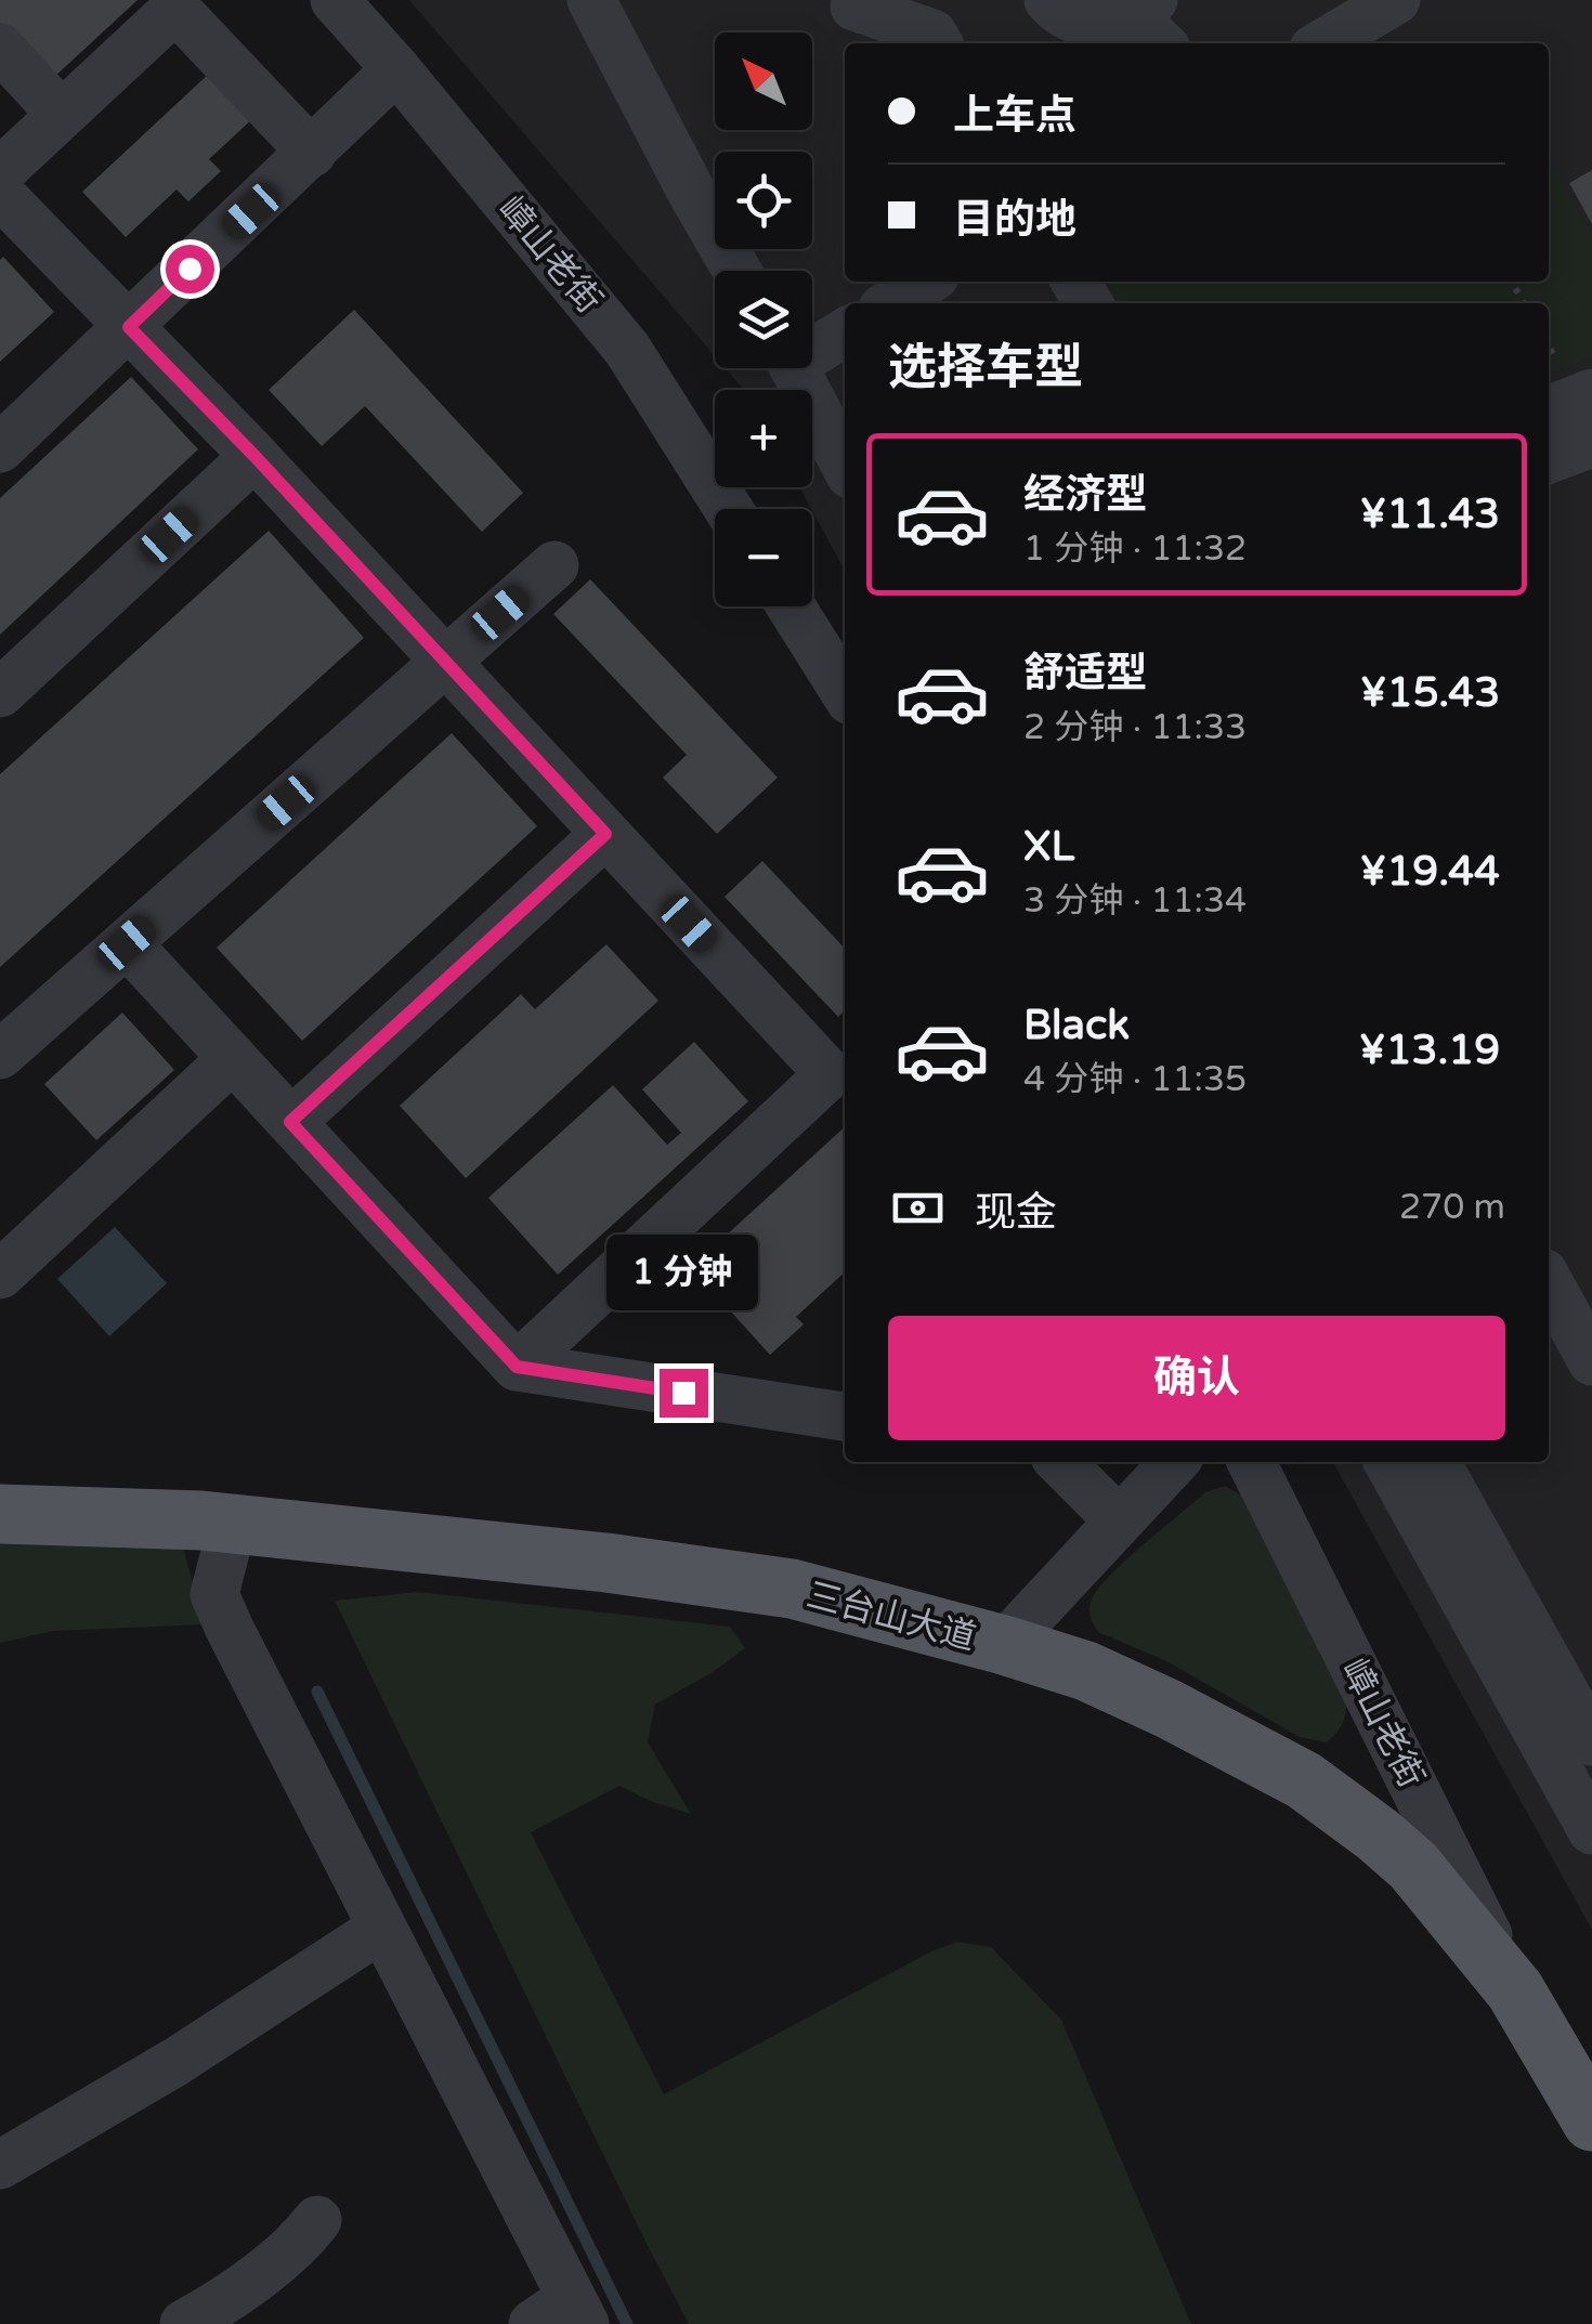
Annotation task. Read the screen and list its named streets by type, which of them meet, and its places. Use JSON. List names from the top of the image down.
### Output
{
  "streets": {
    "main road": ["三台山大道"],
    "street": ["嶂山老街"]
  },
  "crossings": [
    ["嶂山老街", "三台山大道"]
  ],
  "north": "top left",
  "page": {
    "map_buttons": ["+", "−"],
    "banner": ["上车点", "目的地"],
    "heading": "选择车型",
    "list": [
      {
        "name": "经济型",
        "note": "1 分钟 · 11:32",
        "value": "¥11.43"
      },
      {
        "name": "舒适型",
        "note": "2 分钟 · 11:33",
        "value": "¥15.43"
      },
      {
        "name": "XL",
        "note": "3 分钟 · 11:34",
        "value": "¥19.44"
      },
      {
        "name": "Black",
        "note": "4 分钟 · 11:35",
        "value": "¥13.19"
      }
    ],
    "pay": ["现金", "270 m"],
    "bubble": "1 分钟",
    "buttons": "确认"
  }
}
